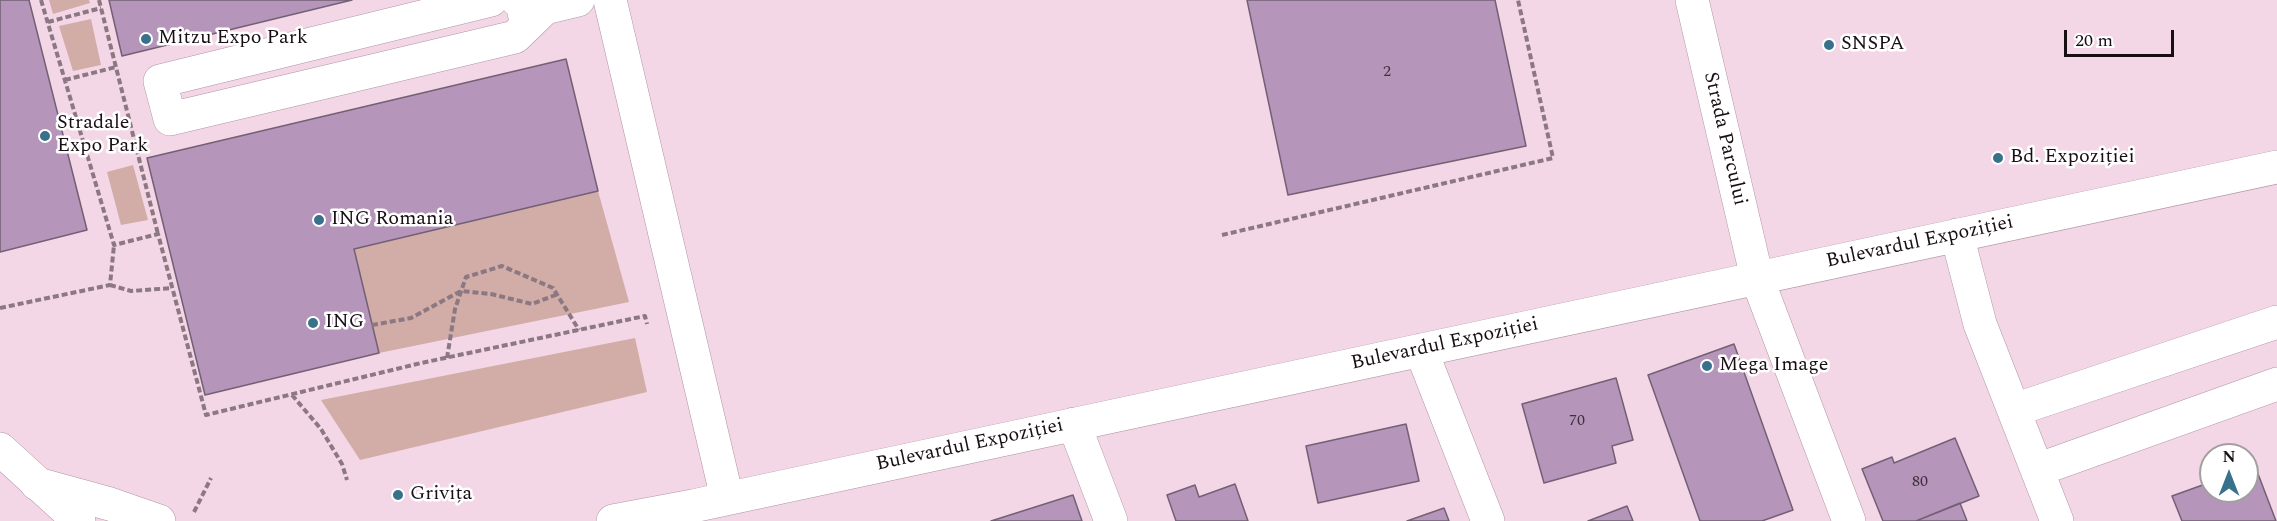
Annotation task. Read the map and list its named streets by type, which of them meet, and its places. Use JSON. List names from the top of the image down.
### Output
{
  "streets": {
    "street": ["Strada Parcului", "Bulevardul Expoziției"]
  },
  "crossings": [
    ["Strada Parcului", "Bulevardul Expoziției"]
  ],
  "places": [
    "Mitzu Expo Park",
    "SNSPA",
    "Stradale Expo Park",
    "Bd. Expoziției",
    "ING Romania",
    "ING",
    "Mega Image",
    "Grivița"
  ],
  "house_numbers": ["2", "70", "80"],
  "scale_bar": "20 m",
  "north": "top"
}
